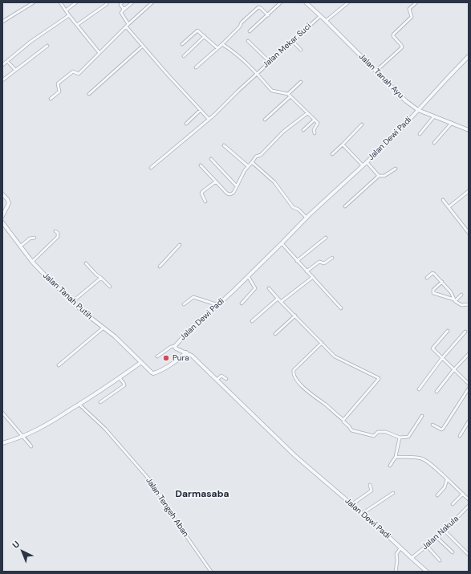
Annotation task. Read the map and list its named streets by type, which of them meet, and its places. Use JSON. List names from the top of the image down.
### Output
{
  "streets": {
    "street": [
      "Jalan Mekar Suci",
      "Jalan Tanah Ayu",
      "Jalan Dewi Padi",
      "Jalan Tanah Putih",
      "Jalan Tengeh Aban",
      "Jalan Nakula"
    ]
  },
  "crossings": [
    ["Jalan Mekar Suci", "Jalan Tanah Ayu"],
    ["Jalan Tanah Ayu", "Jalan Dewi Padi"],
    ["Jalan Dewi Padi", "Jalan Tanah Putih"],
    ["Jalan Dewi Padi", "Jalan Nakula"]
  ],
  "districts": ["Darmasaba"],
  "places": ["Pura"],
  "north": "top left"
}
